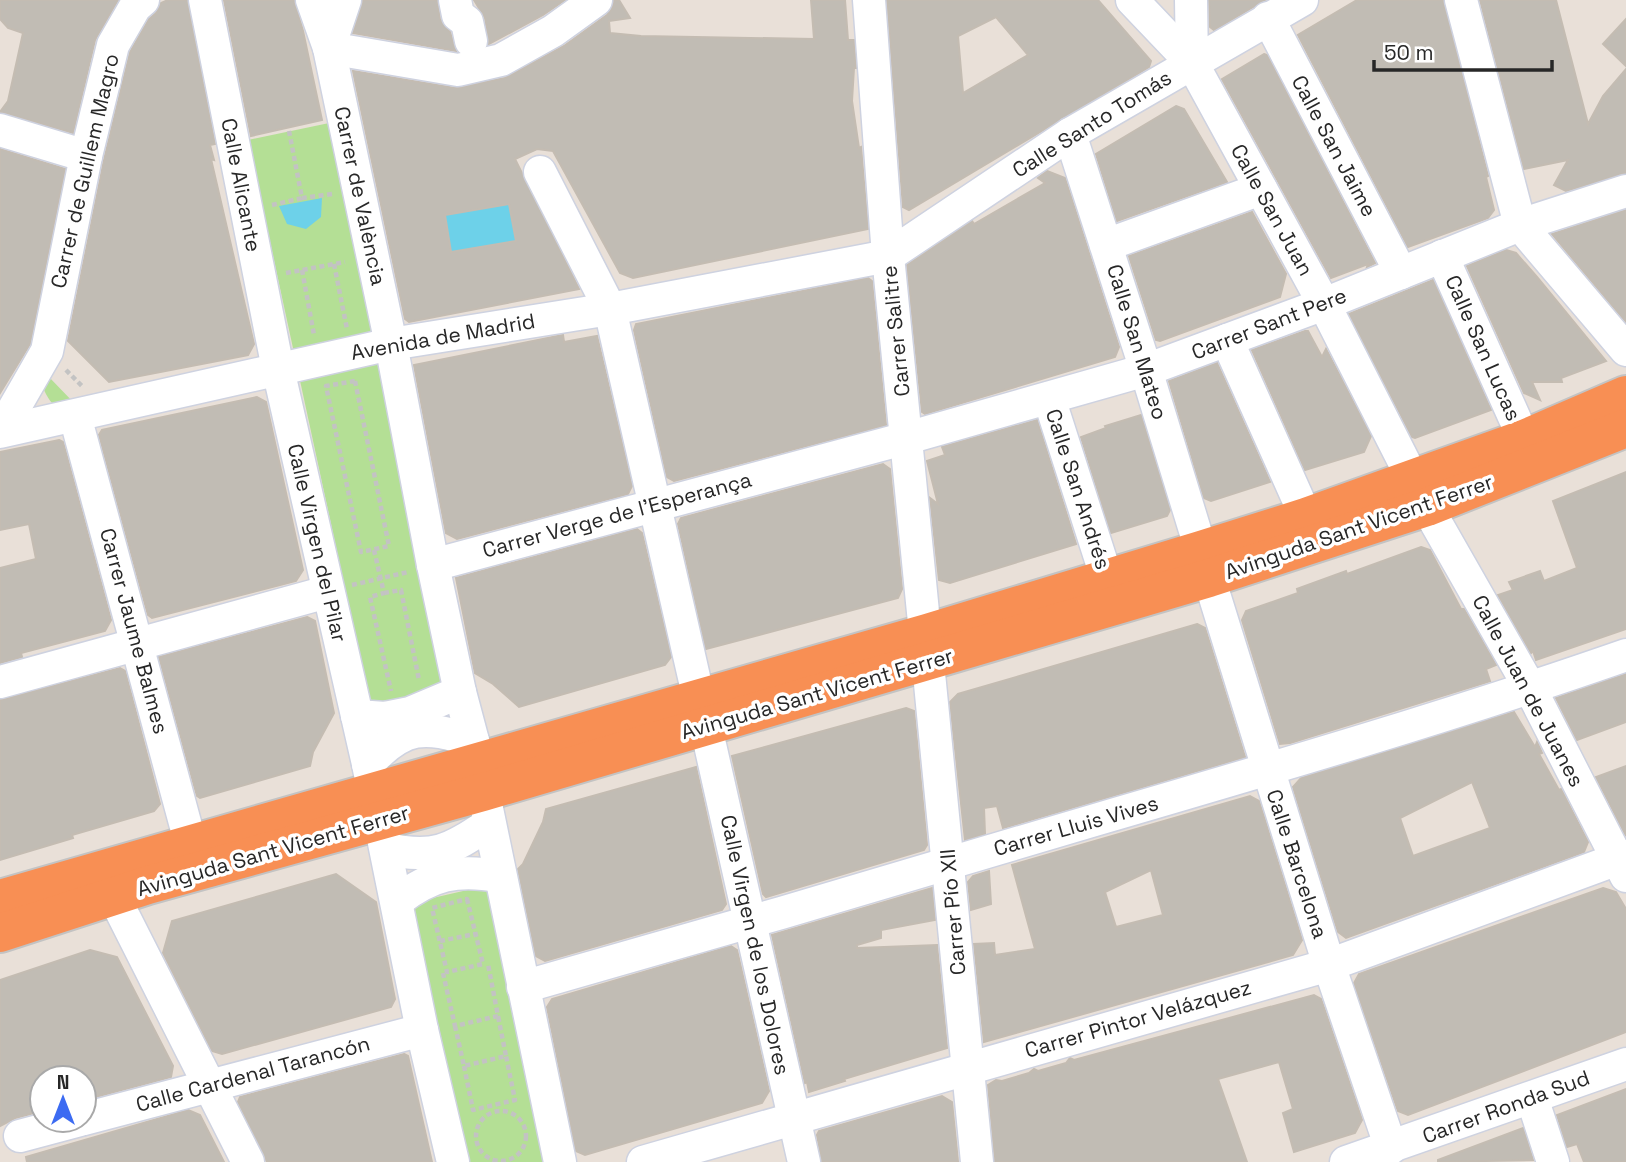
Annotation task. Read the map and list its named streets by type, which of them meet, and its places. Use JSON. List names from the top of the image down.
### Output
{
  "streets": {
    "highway": ["Avinguda Sant Vicent Ferrer"],
    "street": [
      "Calle Santo Tomás",
      "Calle San Jaime",
      "Carrer de Guillem Magro",
      "Calle Alicante",
      "Carrer de València",
      "Calle San Juan",
      "Carrer Sant Pere",
      "Carrer Salitre",
      "Avenida de Madrid",
      "Calle San Mateo",
      "Calle San Lucas",
      "Calle San Andrés",
      "Carrer Verge de l'Esperança",
      "Calle Virgen del Pilar",
      "Carrer Jaume Balmes",
      "Calle Juan de Juanes",
      "Carrer Lluis Vives",
      "Calle Barcelona",
      "Carrer Pío XII",
      "Calle Virgen de los Dolores",
      "Carrer Pintor Velázquez",
      "Calle Cardenal Tarancón",
      "Carrer Ronda Sud"
    ]
  },
  "crossings": [
    ["Calle Santo Tomás", "Calle San Jaime"],
    ["Calle Santo Tomás", "Calle San Juan"],
    ["Calle Santo Tomás", "Carrer Salitre"],
    ["Calle Santo Tomás", "Avenida de Madrid"],
    ["Calle Santo Tomás", "Calle San Mateo"],
    ["Calle San Jaime", "Carrer Sant Pere"],
    ["Carrer de Guillem Magro", "Avenida de Madrid"],
    ["Calle Alicante", "Avenida de Madrid"],
    ["Calle Alicante", "Calle Virgen del Pilar"],
    ["Carrer de València", "Avenida de Madrid"],
    ["Calle San Juan", "Carrer Sant Pere"],
    ["Calle San Juan", "Avinguda Sant Vicent Ferrer"],
    ["Calle San Juan", "Calle Juan de Juanes"],
    ["Carrer Sant Pere", "Carrer Salitre"],
    ["Carrer Sant Pere", "Calle San Mateo"],
    ["Carrer Sant Pere", "Calle San Lucas"],
    ["Carrer Sant Pere", "Calle San Andrés"],
    ["Carrer Sant Pere", "Carrer Verge de l'Esperança"],
    ["Carrer Salitre", "Avenida de Madrid"],
    ["Carrer Salitre", "Carrer Verge de l'Esperança"],
    ["Carrer Salitre", "Avinguda Sant Vicent Ferrer"],
    ["Carrer Salitre", "Carrer Pío XII"],
    ["Avenida de Madrid", "Calle Virgen del Pilar"],
    ["Avenida de Madrid", "Carrer Jaume Balmes"],
    ["Avenida de Madrid", "Calle Virgen de los Dolores"],
    ["Calle San Mateo", "Avinguda Sant Vicent Ferrer"],
    ["Calle San Mateo", "Calle Barcelona"],
    ["Calle San Lucas", "Avinguda Sant Vicent Ferrer"],
    ["Calle San Andrés", "Avinguda Sant Vicent Ferrer"],
    ["Carrer Verge de l'Esperança", "Calle Virgen de los Dolores"],
    ["Avinguda Sant Vicent Ferrer", "Calle Virgen del Pilar"],
    ["Avinguda Sant Vicent Ferrer", "Carrer Jaume Balmes"],
    ["Avinguda Sant Vicent Ferrer", "Calle Juan de Juanes"],
    ["Avinguda Sant Vicent Ferrer", "Calle Barcelona"],
    ["Avinguda Sant Vicent Ferrer", "Carrer Pío XII"],
    ["Avinguda Sant Vicent Ferrer", "Calle Virgen de los Dolores"],
    ["Calle Virgen del Pilar", "Calle Cardenal Tarancón"],
    ["Calle Juan de Juanes", "Carrer Lluis Vives"],
    ["Calle Juan de Juanes", "Carrer Pintor Velázquez"],
    ["Carrer Lluis Vives", "Calle Barcelona"],
    ["Carrer Lluis Vives", "Carrer Pío XII"],
    ["Carrer Lluis Vives", "Calle Virgen de los Dolores"],
    ["Calle Barcelona", "Carrer Pintor Velázquez"],
    ["Calle Barcelona", "Carrer Ronda Sud"],
    ["Carrer Pío XII", "Carrer Pintor Velázquez"],
    ["Calle Virgen de los Dolores", "Carrer Pintor Velázquez"]
  ],
  "scale_bar": "50 m",
  "north": "top"
}
